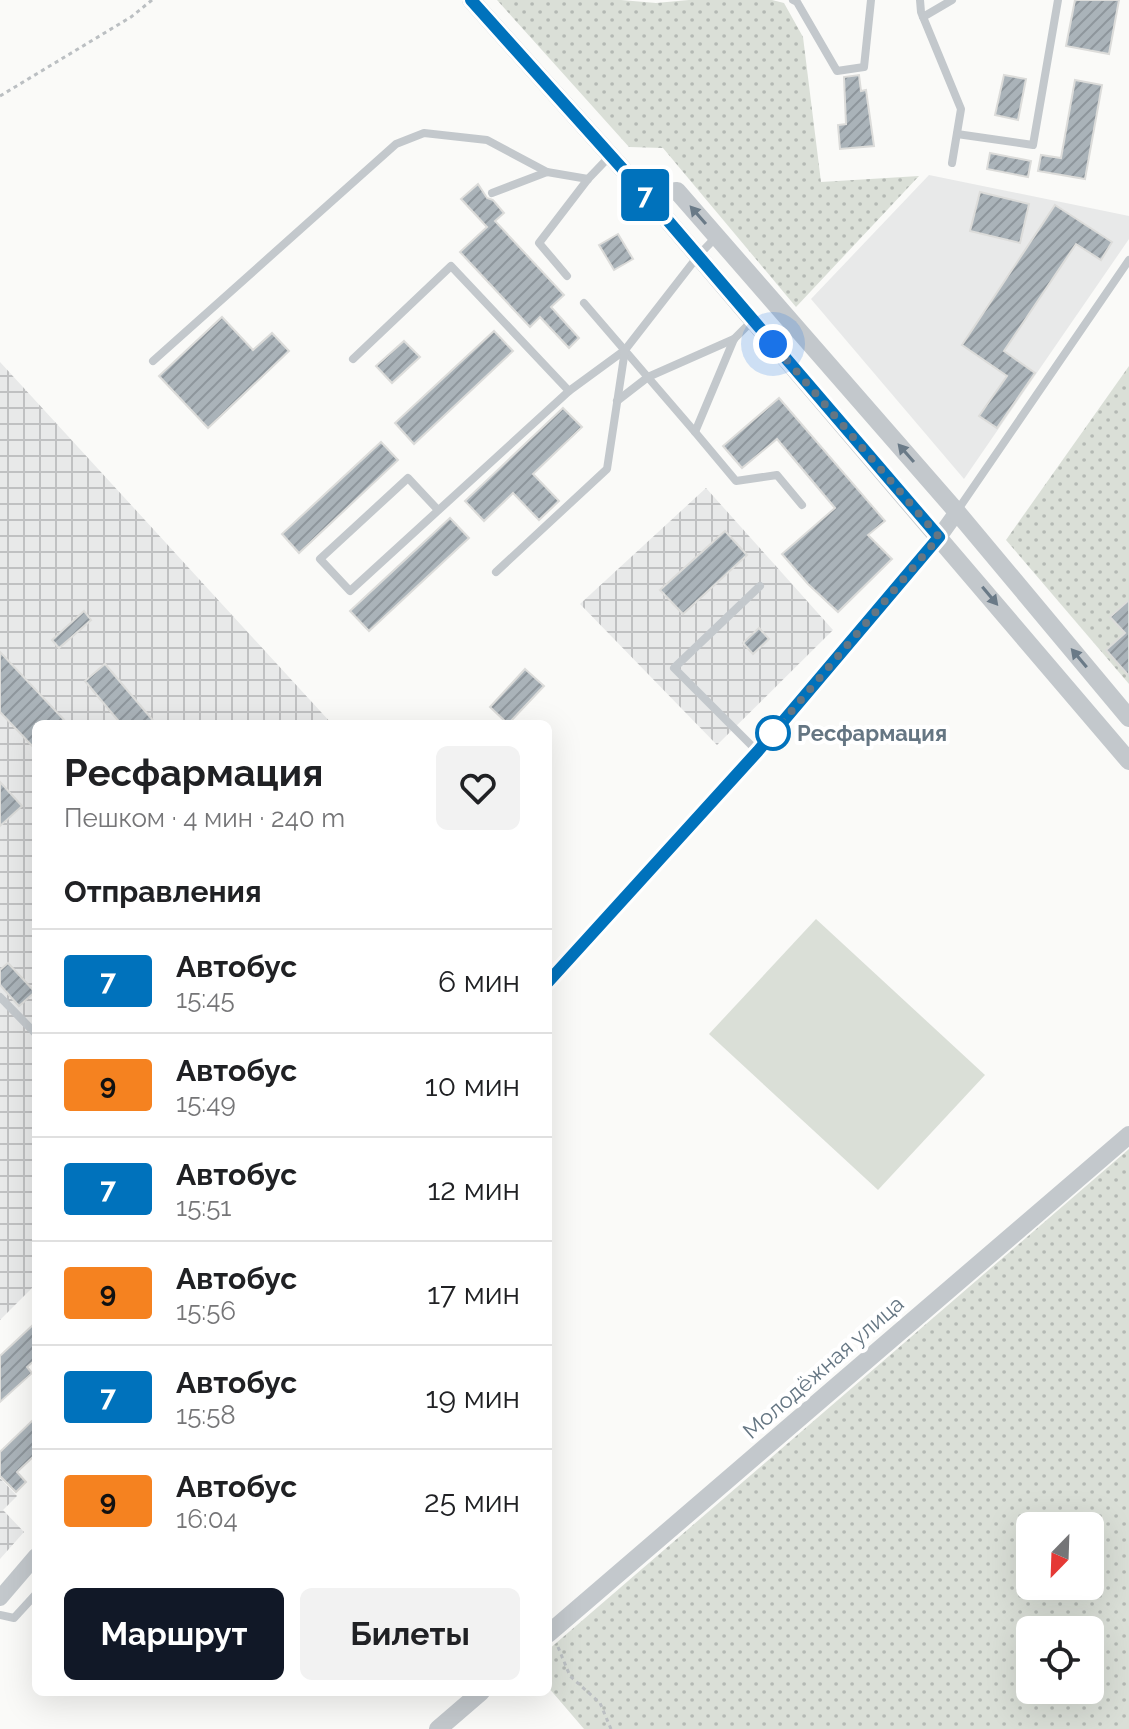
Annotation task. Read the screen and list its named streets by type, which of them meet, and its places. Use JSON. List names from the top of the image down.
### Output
{
  "streets": {
    "street": ["Молодёжная улица"]
  },
  "places": ["Ресфармация"],
  "lines": ["bus line 7"],
  "north": "bottom left",
  "page": {
    "on_map": "7",
    "heading": [
      ["Ресфармация", "Пешком · 4 мин · 240 m"],
      "Отправления"
    ],
    "list": [
      {
        "mark": "7",
        "name": "Автобус",
        "note": "15:45",
        "value": "6 мин"
      },
      {
        "mark": "9",
        "name": "Автобус",
        "note": "15:49",
        "value": "10 мин"
      },
      {
        "mark": "7",
        "name": "Автобус",
        "note": "15:51",
        "value": "12 мин"
      },
      {
        "mark": "9",
        "name": "Автобус",
        "note": "15:56",
        "value": "17 мин"
      },
      {
        "mark": "7",
        "name": "Автобус",
        "note": "15:58",
        "value": "19 мин"
      },
      {
        "mark": "9",
        "name": "Автобус",
        "note": "16:04",
        "value": "25 мин"
      }
    ],
    "buttons": ["Маршрут", "Билеты"]
  }
}
